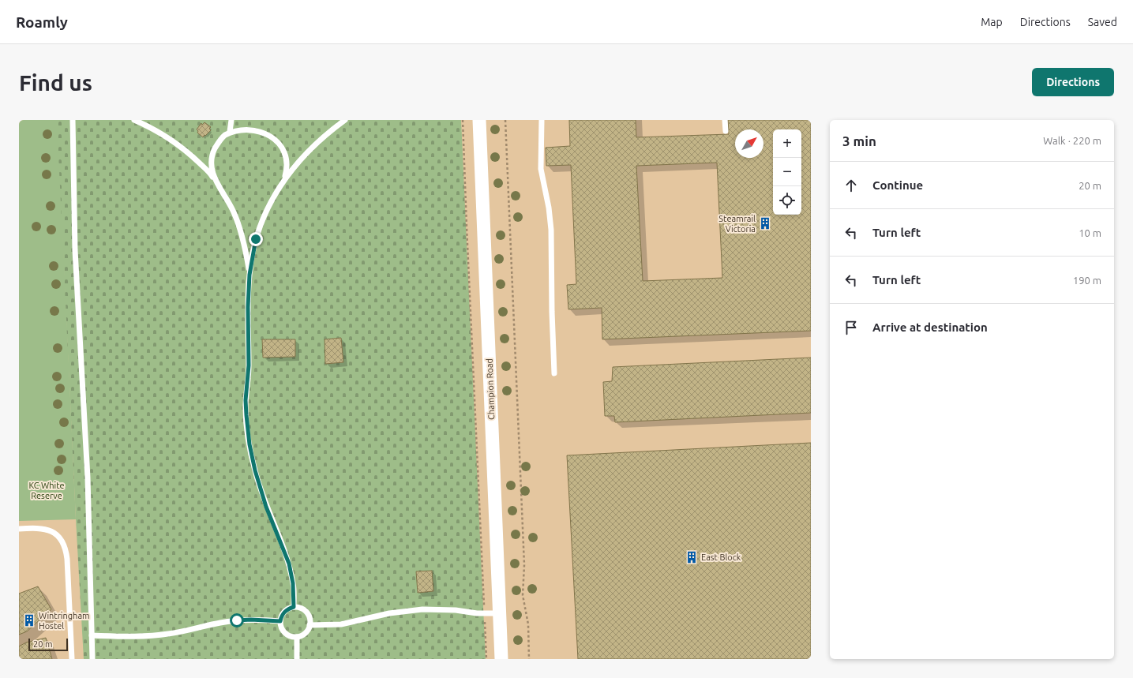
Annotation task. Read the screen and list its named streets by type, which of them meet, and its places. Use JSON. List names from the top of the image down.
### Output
{
  "streets": {
    "street": ["Champion Road"]
  },
  "parks": ["KC White Reserve"],
  "places": {
    "building": ["Steamrail Victoria", "East Block", "Wintringham Hostel"]
  },
  "scale_bar": "20 m",
  "north": "top right",
  "page": {
    "header": "Roamly",
    "nav": ["Map", "Directions", "Saved"],
    "buttons": "Directions",
    "title": "Find us",
    "heading": ["3 min", "Walk · 220 m"],
    "map_buttons": ["+", "−"],
    "list": [
      ["Continue", "20 m"],
      ["Turn left", "10 m"],
      ["Turn left", "190 m"],
      "Arrive at destination"
    ],
    "scale": "20 m"
  }
}
